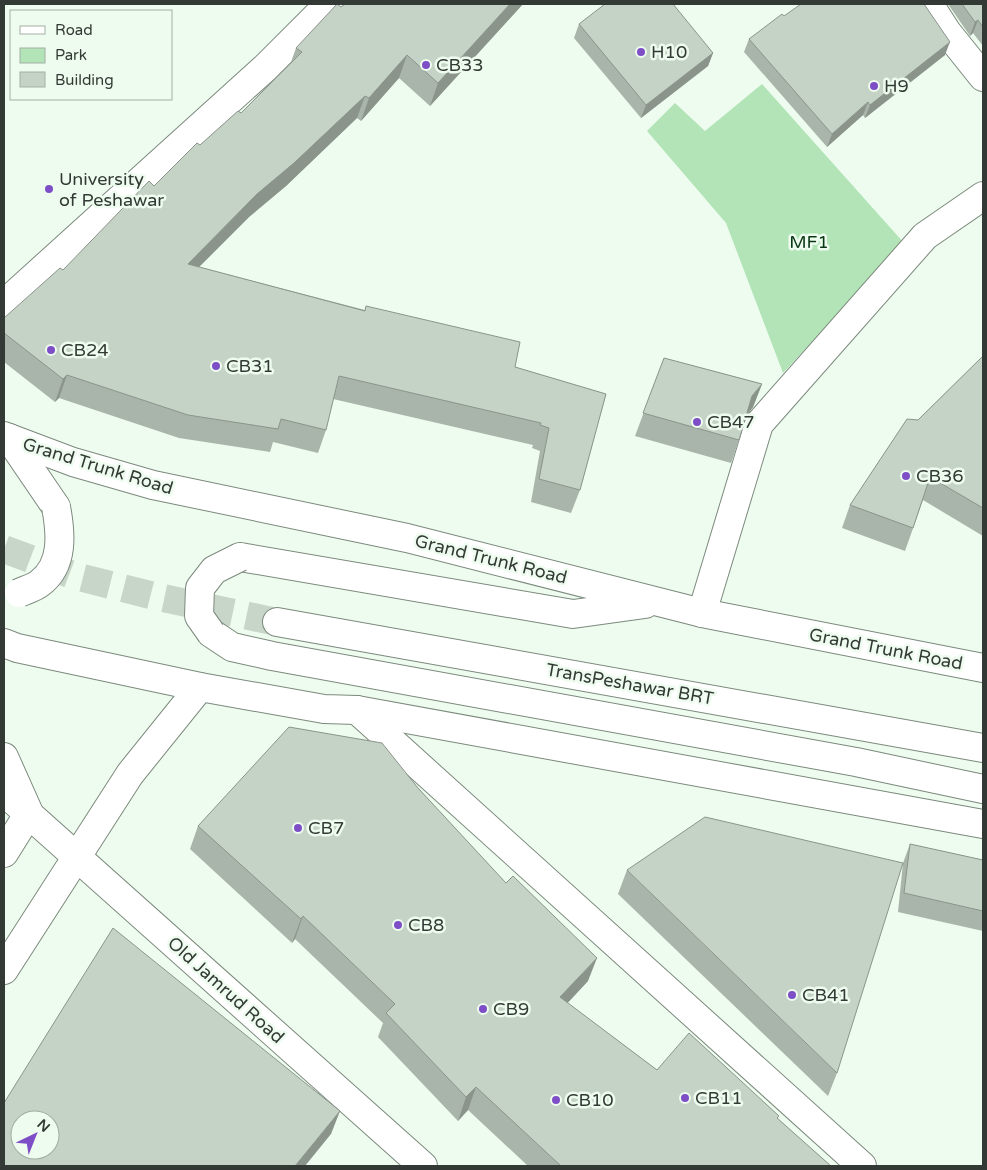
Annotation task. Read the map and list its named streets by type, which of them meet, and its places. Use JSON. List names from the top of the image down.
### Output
{
  "streets": {
    "main road": ["Grand Trunk Road", "TransPeshawar BRT", "Old Jamrud Road"]
  },
  "parks": ["MF1"],
  "places": [
    "H10",
    "CB33",
    "H9",
    "University of Peshawar",
    "CB24",
    "CB31",
    "CB47",
    "CB36",
    "CB7",
    "CB8",
    "CB41",
    "CB9",
    "CB11",
    "CB10"
  ],
  "legend": ["Road", "Park", "Building"],
  "north": "top right"
}
